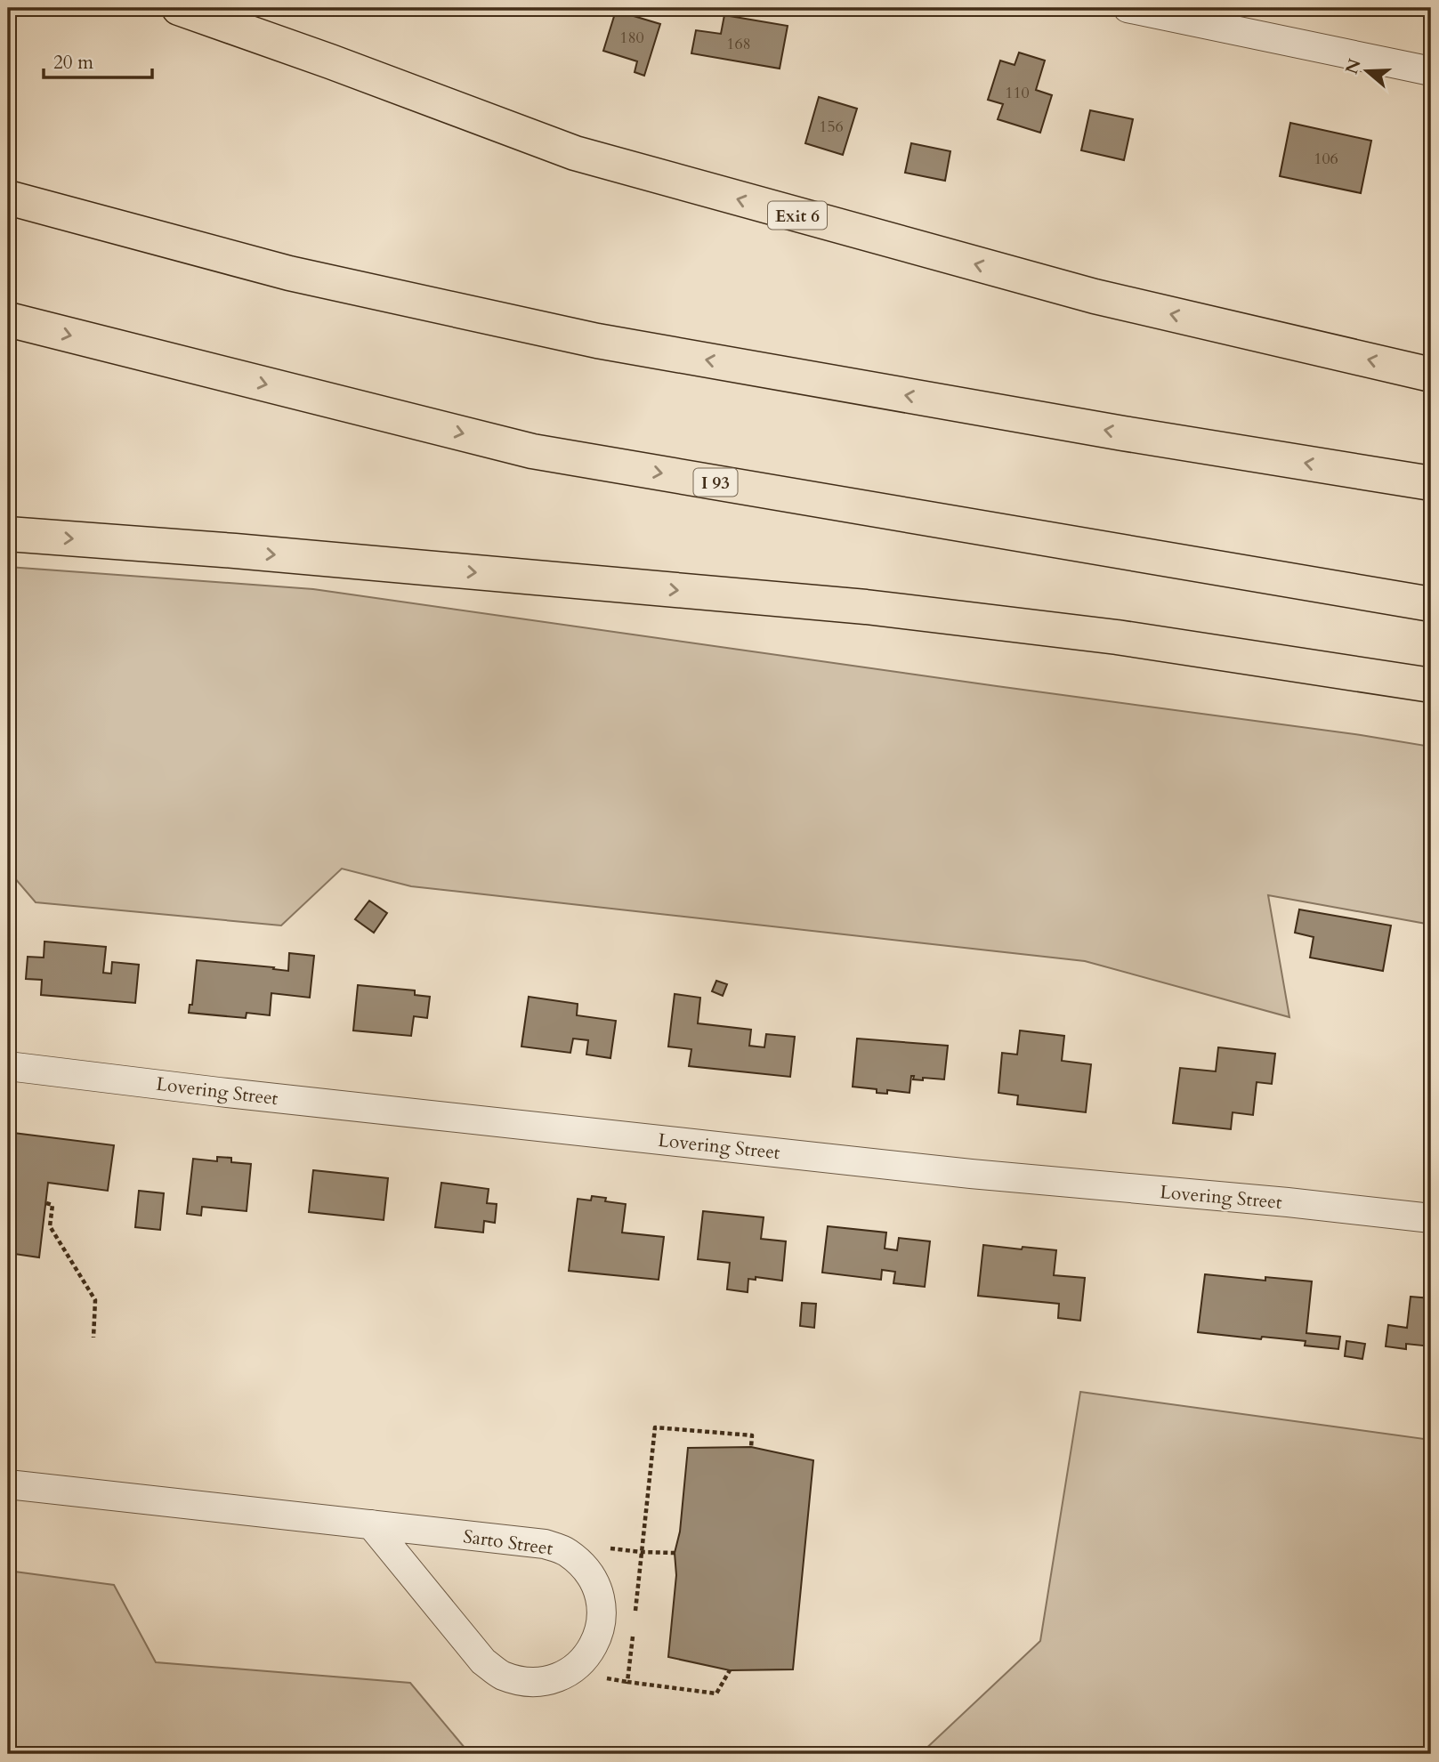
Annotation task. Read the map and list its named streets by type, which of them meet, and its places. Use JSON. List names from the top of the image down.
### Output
{
  "streets": {
    "highway": ["Exit 6", "I 93"],
    "street": ["Lovering Street", "Sarto Street"]
  },
  "house_numbers": [
    "180",
    "168",
    "110",
    "156",
    "106"
  ],
  "scale_bar": "20 m",
  "north": "left"
}
